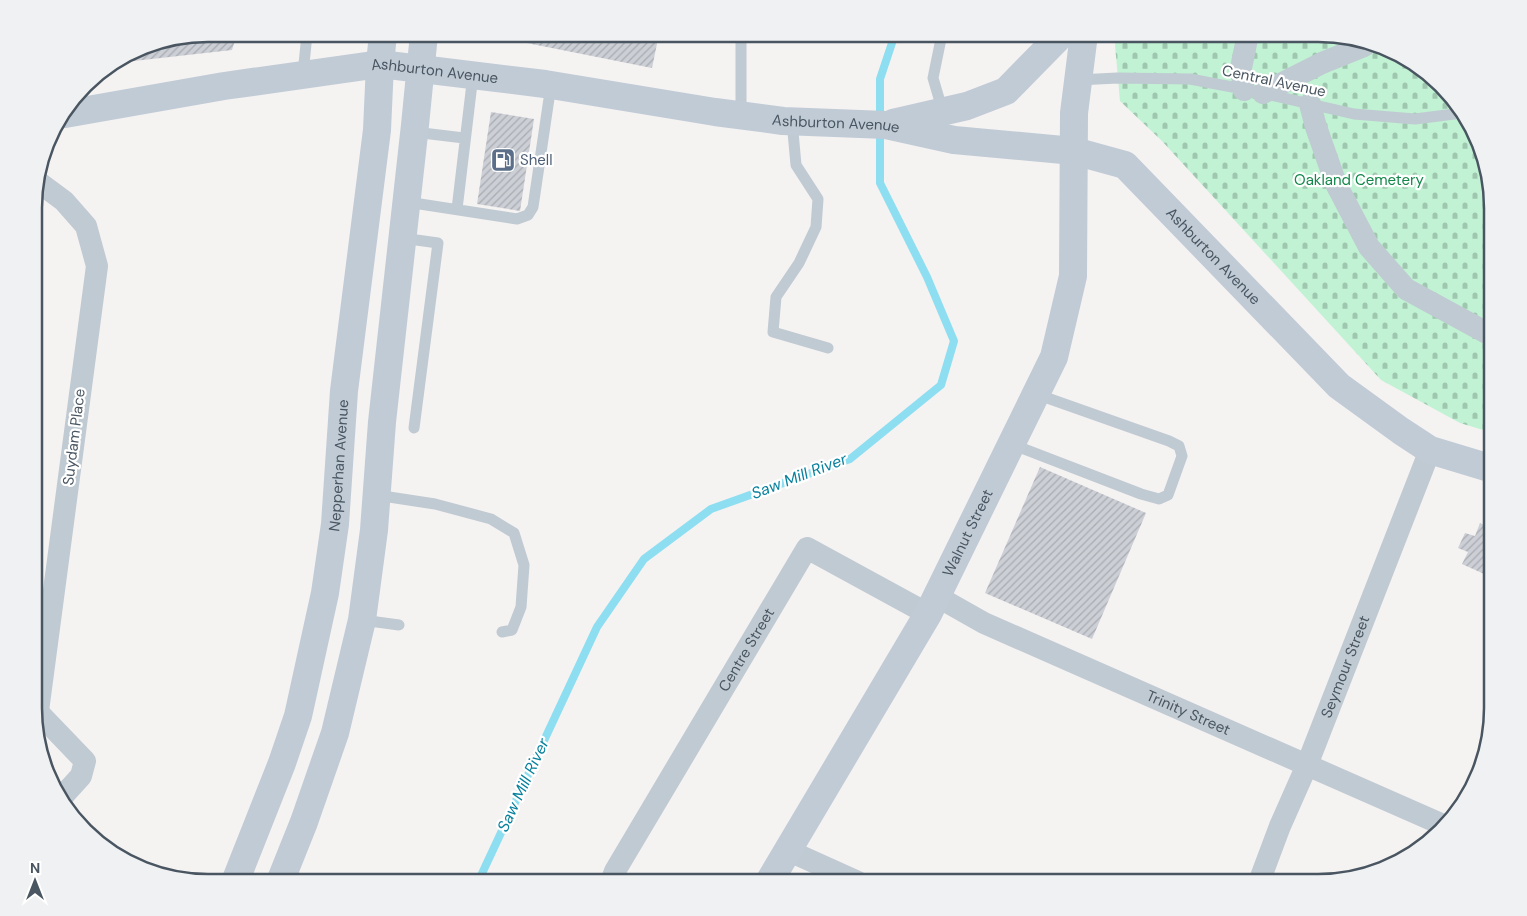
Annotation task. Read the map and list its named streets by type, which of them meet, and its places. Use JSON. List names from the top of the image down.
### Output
{
  "streets": {
    "main road": ["Ashburton Avenue", "Nepperhan Avenue", "Walnut Street"],
    "street": [
      "Suydam Place",
      "Centre Street",
      "Seymour Street",
      "Trinity Street"
    ],
    "lane": ["Central Avenue"]
  },
  "crossings": [
    ["Ashburton Avenue", "Nepperhan Avenue"],
    ["Ashburton Avenue", "Walnut Street"],
    ["Ashburton Avenue", "Seymour Street"],
    ["Central Avenue", "Walnut Street"],
    ["Walnut Street", "Centre Street"],
    ["Walnut Street", "Trinity Street"],
    ["Centre Street", "Trinity Street"],
    ["Seymour Street", "Trinity Street"]
  ],
  "water": ["Saw Mill River"],
  "parks": ["Oakland Cemetery"],
  "places": {
    "fuel station": ["Shell"]
  },
  "north": "top"
}
